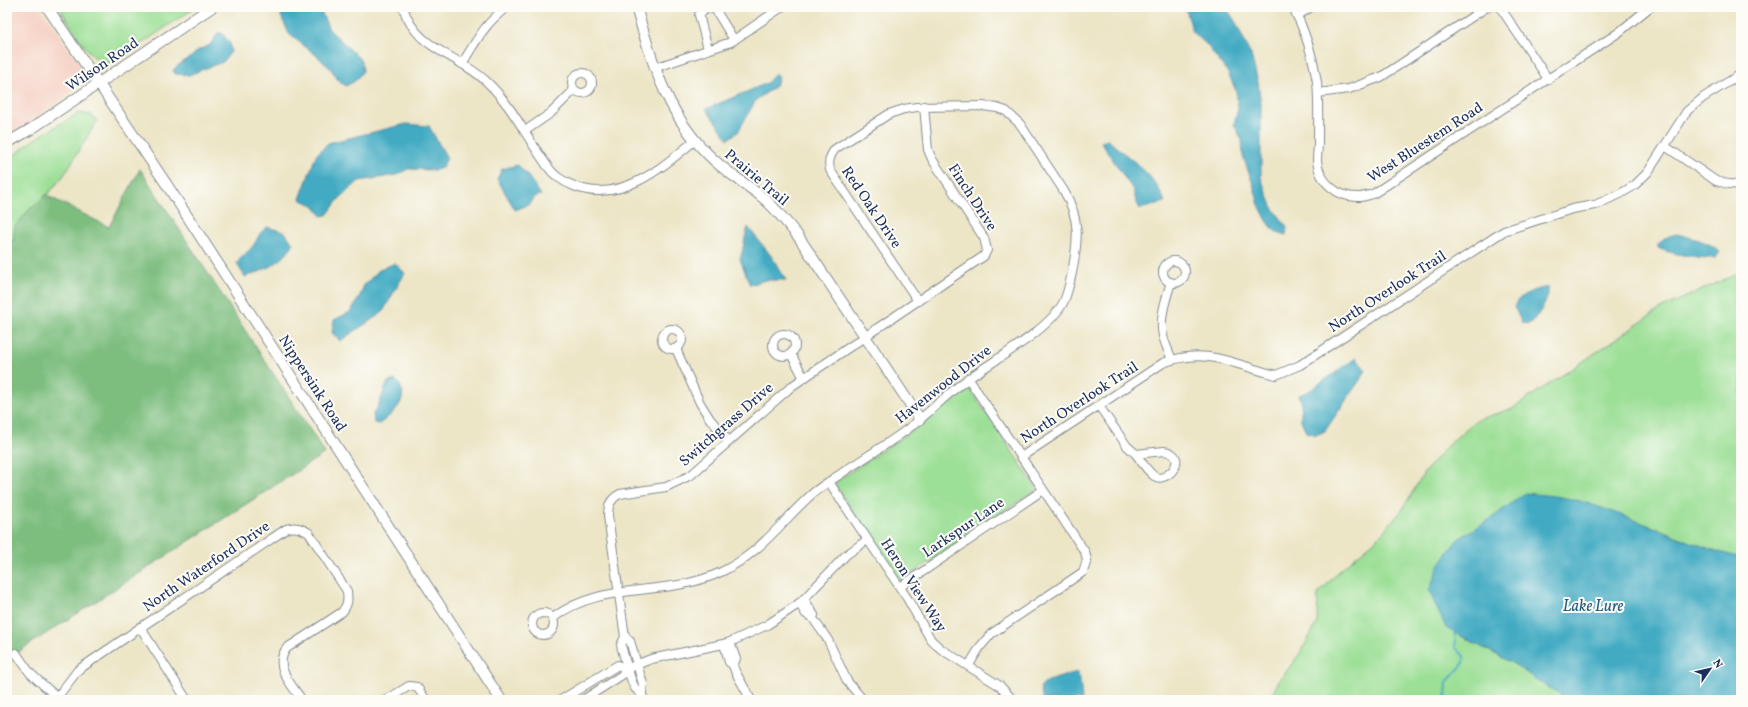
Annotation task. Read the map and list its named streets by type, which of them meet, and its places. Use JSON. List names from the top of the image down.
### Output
{
  "streets": {
    "street": [
      "Wilson Road",
      "West Bluestem Road",
      "Prairie Trail",
      "Finch Drive",
      "Red Oak Drive",
      "North Overlook Trail",
      "Nippersink Road",
      "Havenwood Drive",
      "Switchgrass Drive",
      "Larkspur Lane",
      "North Waterford Drive",
      "Heron View Way"
    ]
  },
  "crossings": [
    ["Wilson Road", "Nippersink Road"],
    ["Prairie Trail", "Finch Drive"],
    ["Prairie Trail", "Havenwood Drive"],
    ["Prairie Trail", "Switchgrass Drive"],
    ["Finch Drive", "Red Oak Drive"],
    ["Finch Drive", "Havenwood Drive"],
    ["Finch Drive", "Switchgrass Drive"],
    ["Red Oak Drive", "Havenwood Drive"],
    ["Havenwood Drive", "Switchgrass Drive"],
    ["Havenwood Drive", "Heron View Way"],
    ["Larkspur Lane", "Heron View Way"]
  ],
  "water": ["Lake Lure"],
  "north": "top right"
}
